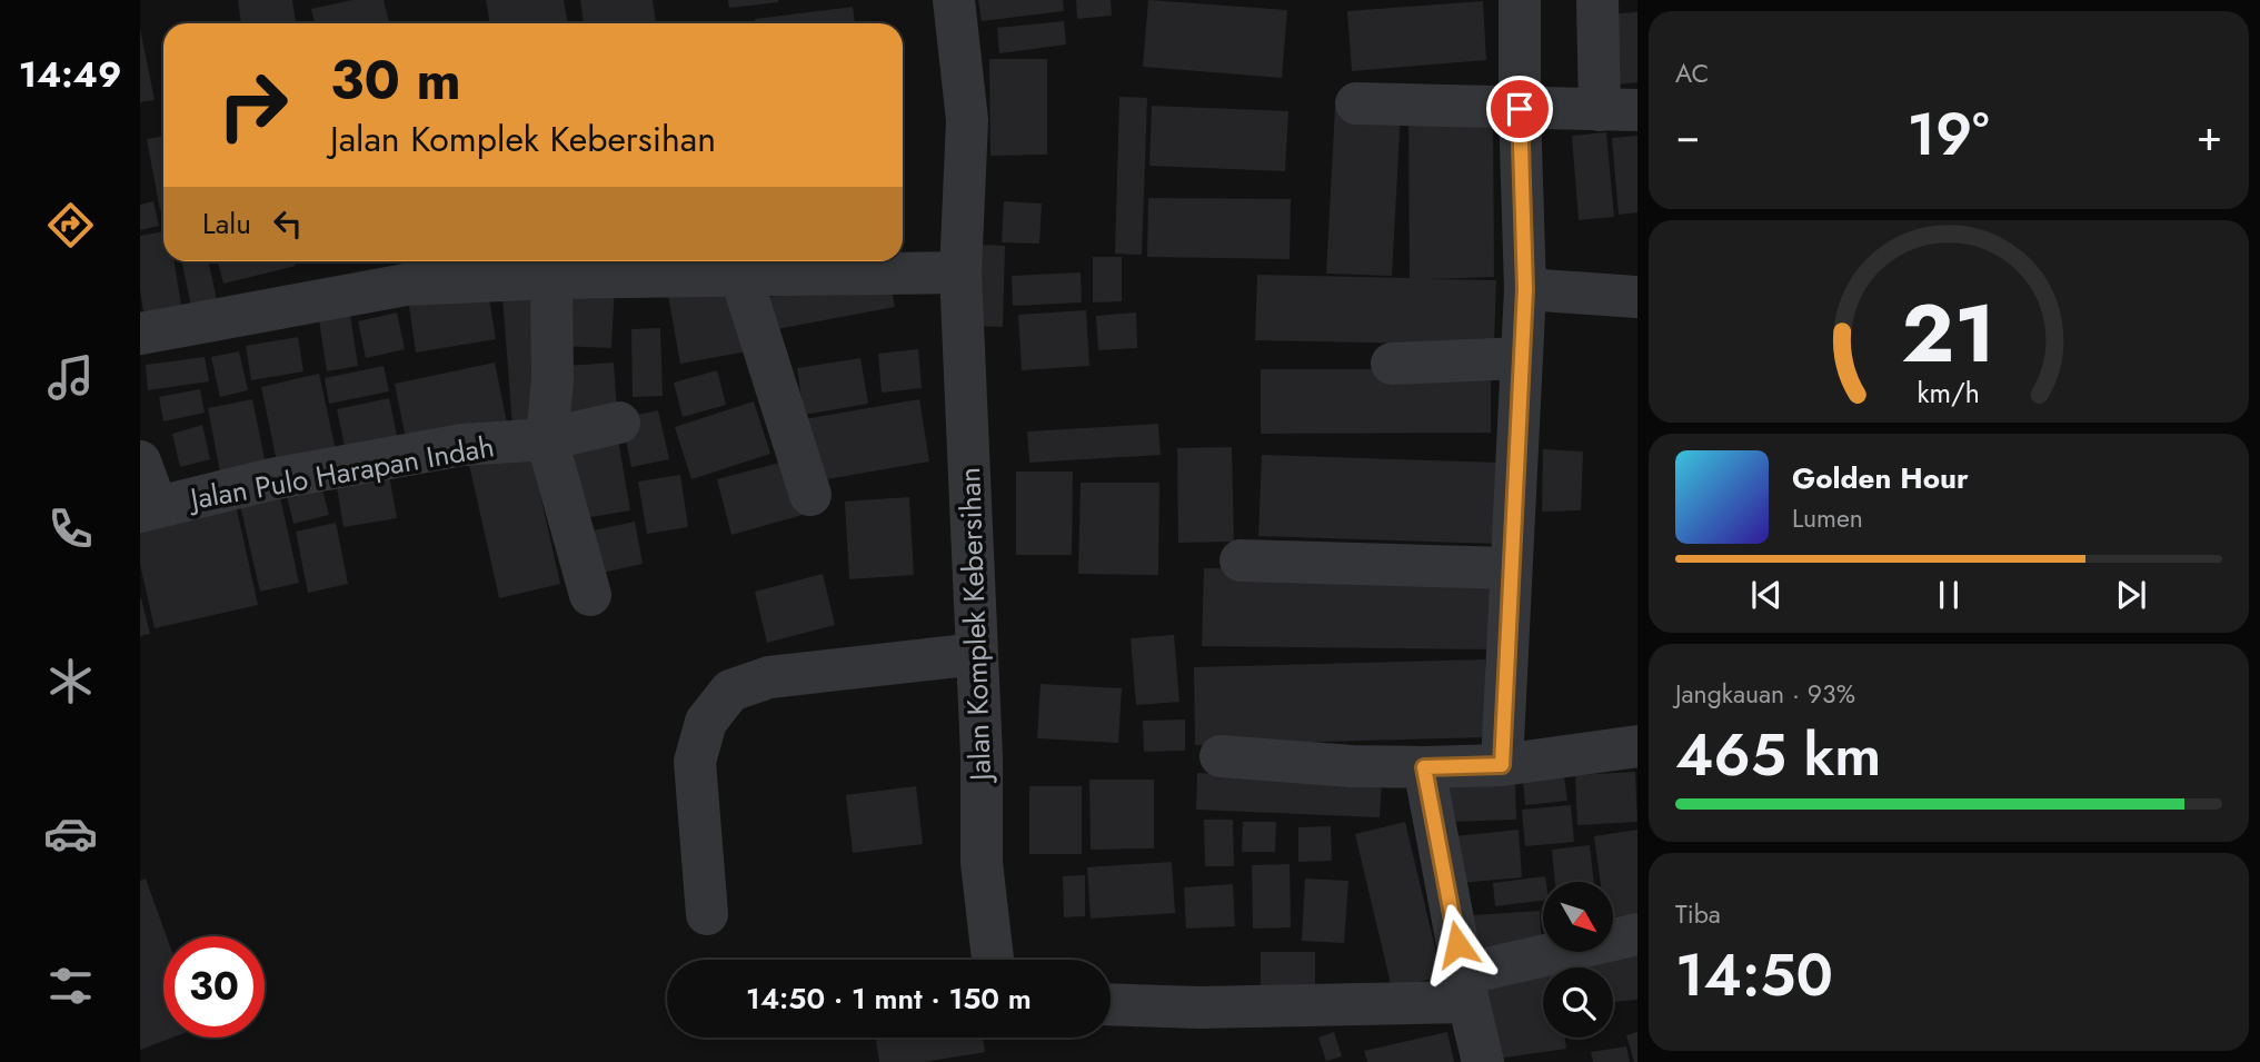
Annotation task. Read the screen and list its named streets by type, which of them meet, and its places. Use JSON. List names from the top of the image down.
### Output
{
  "streets": {
    "street": ["Jalan Pulo Harapan Indah", "Jalan Komplek Kebersihan"]
  },
  "north": "bottom right",
  "page": {
    "tabs": "14:49",
    "tile": [
      "AC",
      ["Jangkauan · 93%", "465 km"],
      ["Tiba", "14:50"]
    ],
    "turn": ["30 m", "Jalan Komplek Kebersihan"],
    "heat": ["−", "19°", "+"],
    "then": "Lalu",
    "song": ["Golden Hour", "Lumen"],
    "limit": "30",
    "trip": "14:50 · 1 mnt · 150 m",
    "gauge": ["21", "km/h"]
  }
}
